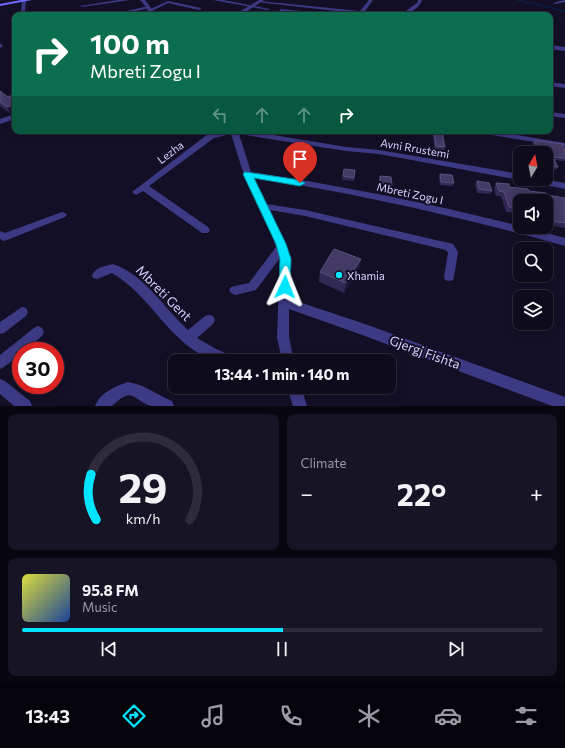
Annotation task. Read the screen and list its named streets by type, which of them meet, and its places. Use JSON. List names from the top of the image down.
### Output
{
  "streets": {
    "street": [
      "Avni Rrustemi",
      "Lezha",
      "Mbreti Zogu I",
      "Mbreti Gent",
      "Gjergj Fishta"
    ]
  },
  "places": ["Xhamia"],
  "north": "top",
  "page": {
    "turn": ["100 m", "Mbreti Zogu I"],
    "limit": "30",
    "trip": "13:44 · 1 min · 140 m",
    "tile": "Climate",
    "heat": ["−", "22°", "+"],
    "song": ["95.8 FM", "Music"],
    "tabs": "13:43",
    "gauge": ["29", "km/h"]
  }
}
